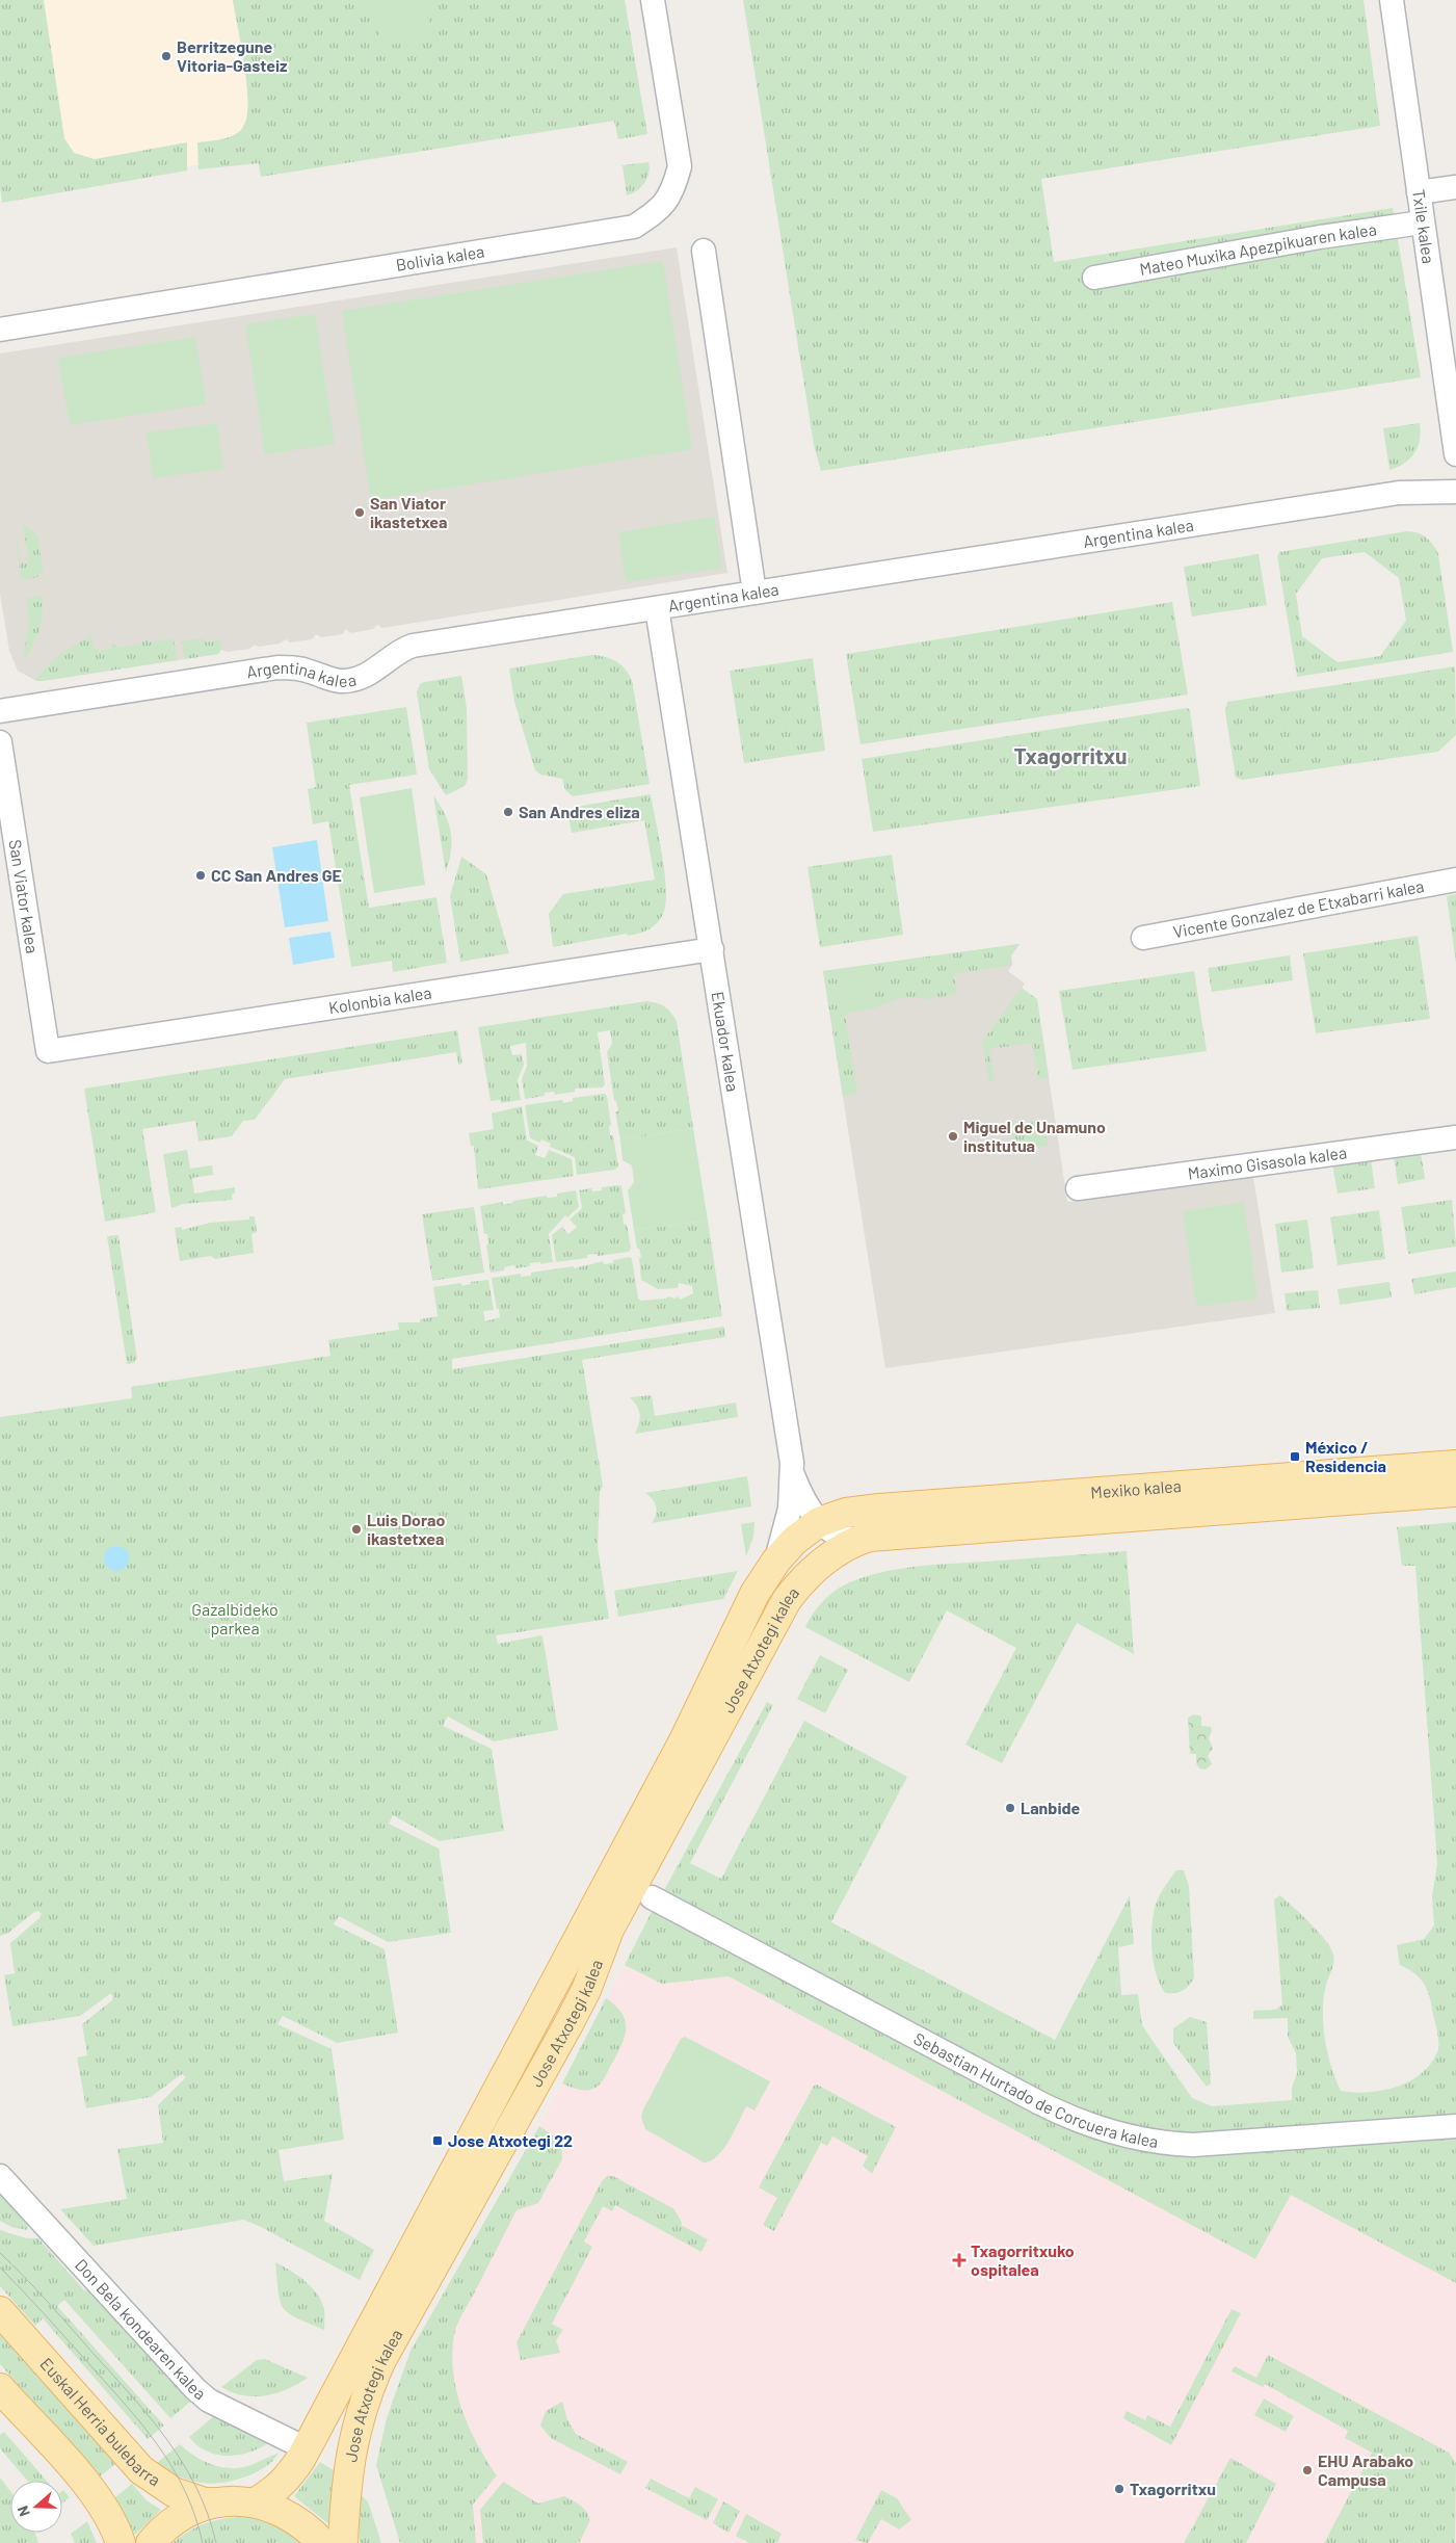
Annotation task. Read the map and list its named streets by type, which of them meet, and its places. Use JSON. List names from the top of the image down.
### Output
{
  "streets": {
    "main road": ["Mexiko kalea", "Jose Atxotegi kalea", "Euskal Herria bulebarra"],
    "street": [
      "Txile kalea",
      "Mateo Muxika Apezpikuaren kalea",
      "Bolivia kalea",
      "Argentina kalea",
      "San Viator kalea",
      "Vicente Gonzalez de Etxabarri kalea",
      "Kolonbia kalea",
      "Ekuador kalea",
      "Maximo Gisasola kalea",
      "Sebastian Hurtado de Corcuera kalea",
      "Don Bela kondearen kalea"
    ]
  },
  "crossings": [
    ["Txile kalea", "Mateo Muxika Apezpikuaren kalea"],
    ["Argentina kalea", "Ekuador kalea"],
    ["San Viator kalea", "Kolonbia kalea"],
    ["Kolonbia kalea", "Ekuador kalea"],
    ["Ekuador kalea", "Mexiko kalea"],
    ["Ekuador kalea", "Jose Atxotegi kalea"],
    ["Mexiko kalea", "Jose Atxotegi kalea"],
    ["Jose Atxotegi kalea", "Don Bela kondearen kalea"]
  ],
  "districts": ["Txagorritxu"],
  "parks": ["Gazalbideko parkea"],
  "places": {
    "other": [
      "Berritzegune Vitoria-Gasteiz",
      "San Viator ikastetxea",
      "San Andres eliza",
      "CC San Andres GE",
      "Miguel de Unamuno institutua",
      "Luis Dorao ikastetxea",
      "Lanbide",
      "EHU Arabako Campusa",
      "Txagorritxu"
    ],
    "transit": ["México / Residencia", "Jose Atxotegi 22"],
    "health": ["Txagorritxuko ospitalea"]
  },
  "north": "left"
}
